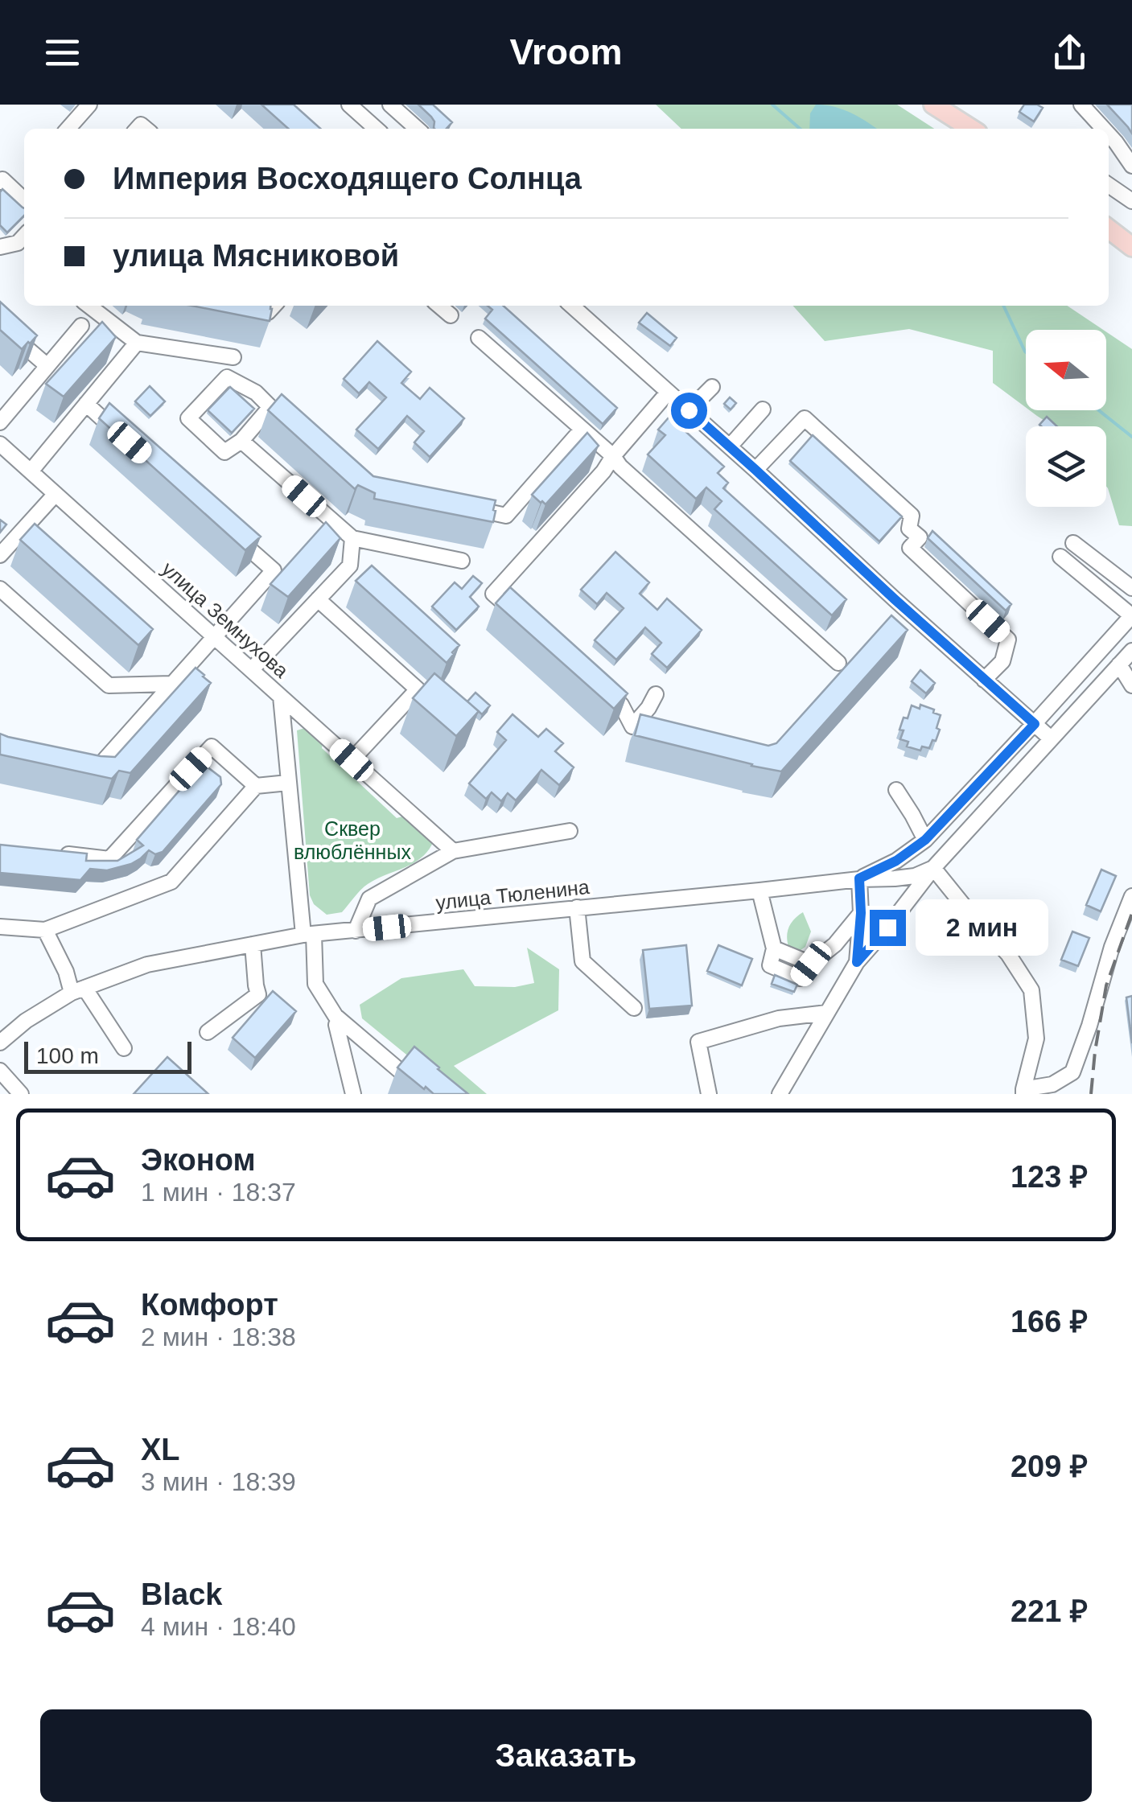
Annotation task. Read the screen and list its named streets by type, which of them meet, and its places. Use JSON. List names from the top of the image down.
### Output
{
  "streets": {
    "street": ["улица Земнухова", "улица Тюленина"]
  },
  "crossings": [
    ["улица Земнухова", "улица Тюленина"]
  ],
  "parks": ["Сквер влюблённых"],
  "scale_bar": "100 m",
  "north": "left",
  "page": {
    "header": "Vroom",
    "banner": ["Империя Восходящего Солнца", "улица Мясниковой"],
    "bubble": "2 мин",
    "scale": "100 m",
    "list": [
      {
        "name": "Эконом",
        "note": "1 мин · 18:37",
        "value": "123 ₽"
      },
      {
        "name": "Комфорт",
        "note": "2 мин · 18:38",
        "value": "166 ₽"
      },
      {
        "name": "XL",
        "note": "3 мин · 18:39",
        "value": "209 ₽"
      },
      {
        "name": "Black",
        "note": "4 мин · 18:40",
        "value": "221 ₽"
      }
    ],
    "buttons": "Заказать"
  }
}
